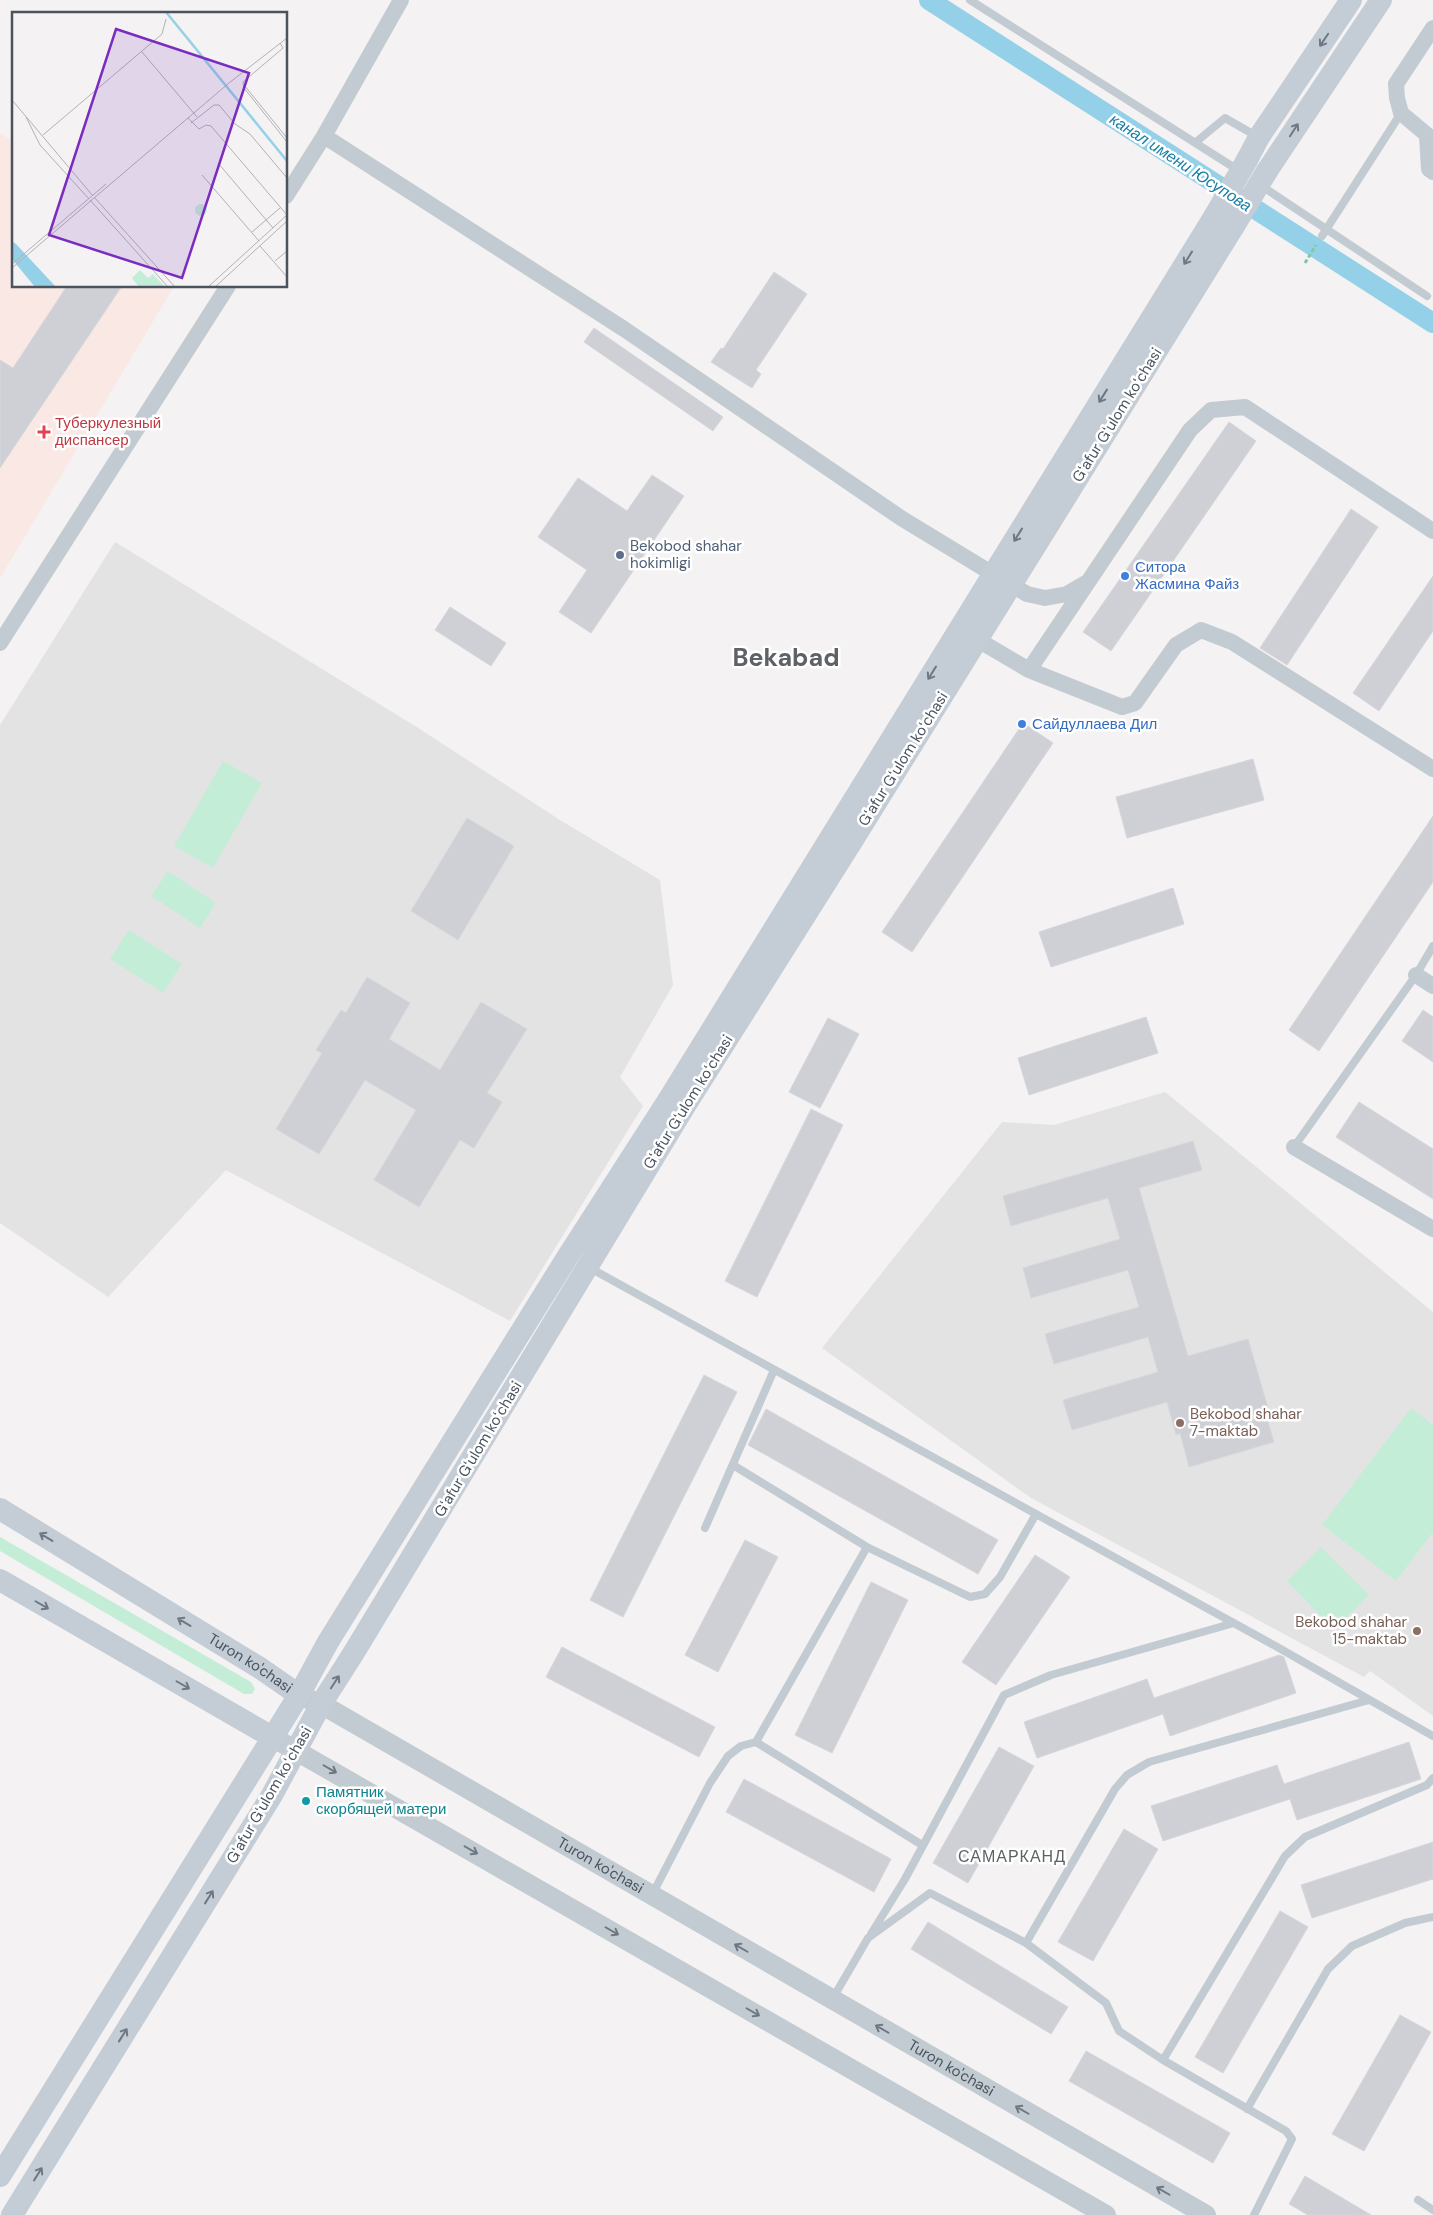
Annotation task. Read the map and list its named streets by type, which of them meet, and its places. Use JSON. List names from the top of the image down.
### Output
{
  "streets": {
    "main road": ["Gʻafur Gʻulom koʻchasi", "Turon ko'chasi"]
  },
  "crossings": [
    ["Gʻafur Gʻulom koʻchasi", "Turon ko'chasi"]
  ],
  "districts": ["Bekabad", "САМАРКАНД"],
  "water": ["канал имени Юсупова"],
  "places": {
    "health": ["Туберкулезный диспансер"],
    "other": [
      "Bekobod shahar hokimligi",
      "Ситора Жасмина Файз",
      "Сайдуллаева Дил",
      "Bekobod shahar 7-maktab",
      "Bekobod shahar 15-maktab",
      "Памятник скорбящей матери"
    ]
  }
}
